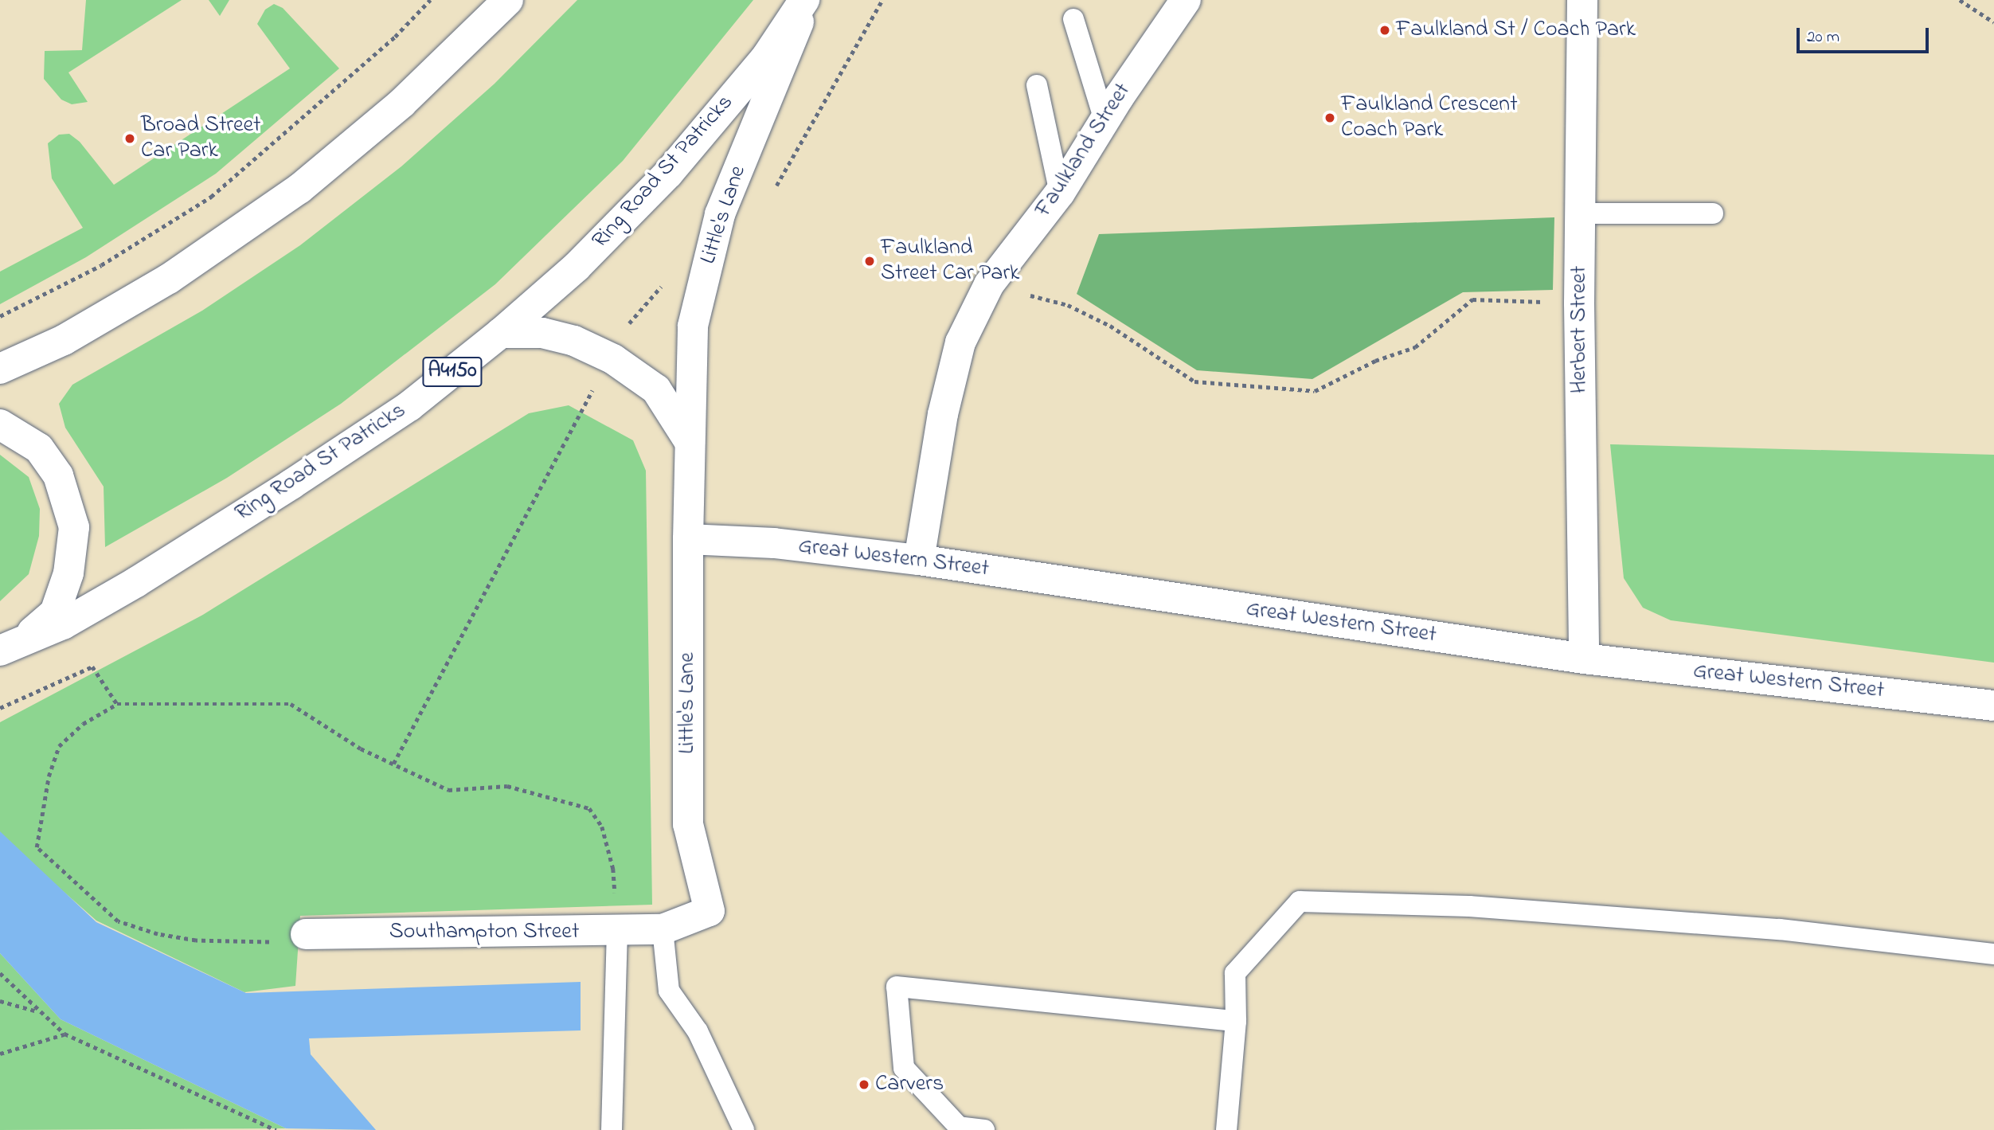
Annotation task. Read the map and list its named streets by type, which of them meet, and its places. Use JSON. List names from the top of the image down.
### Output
{
  "streets": {
    "main road": [
      "Faulkland Street",
      "Ring Road St Patricks",
      "Little's Lane",
      "Herbert Street",
      "A4150",
      "Great Western Street",
      "Southampton Street"
    ]
  },
  "crossings": [
    ["Faulkland Street", "Great Western Street"],
    ["Ring Road St Patricks", "Little's Lane"],
    ["Little's Lane", "Great Western Street"],
    ["Little's Lane", "Southampton Street"],
    ["Herbert Street", "Great Western Street"]
  ],
  "places": [
    "Faulkland St / Coach Park",
    "Faulkland Crescent Coach Park",
    "Broad Street Car Park",
    "Faulkland Street Car Park",
    "Carvers"
  ],
  "scale_bar": "20 m"
}
